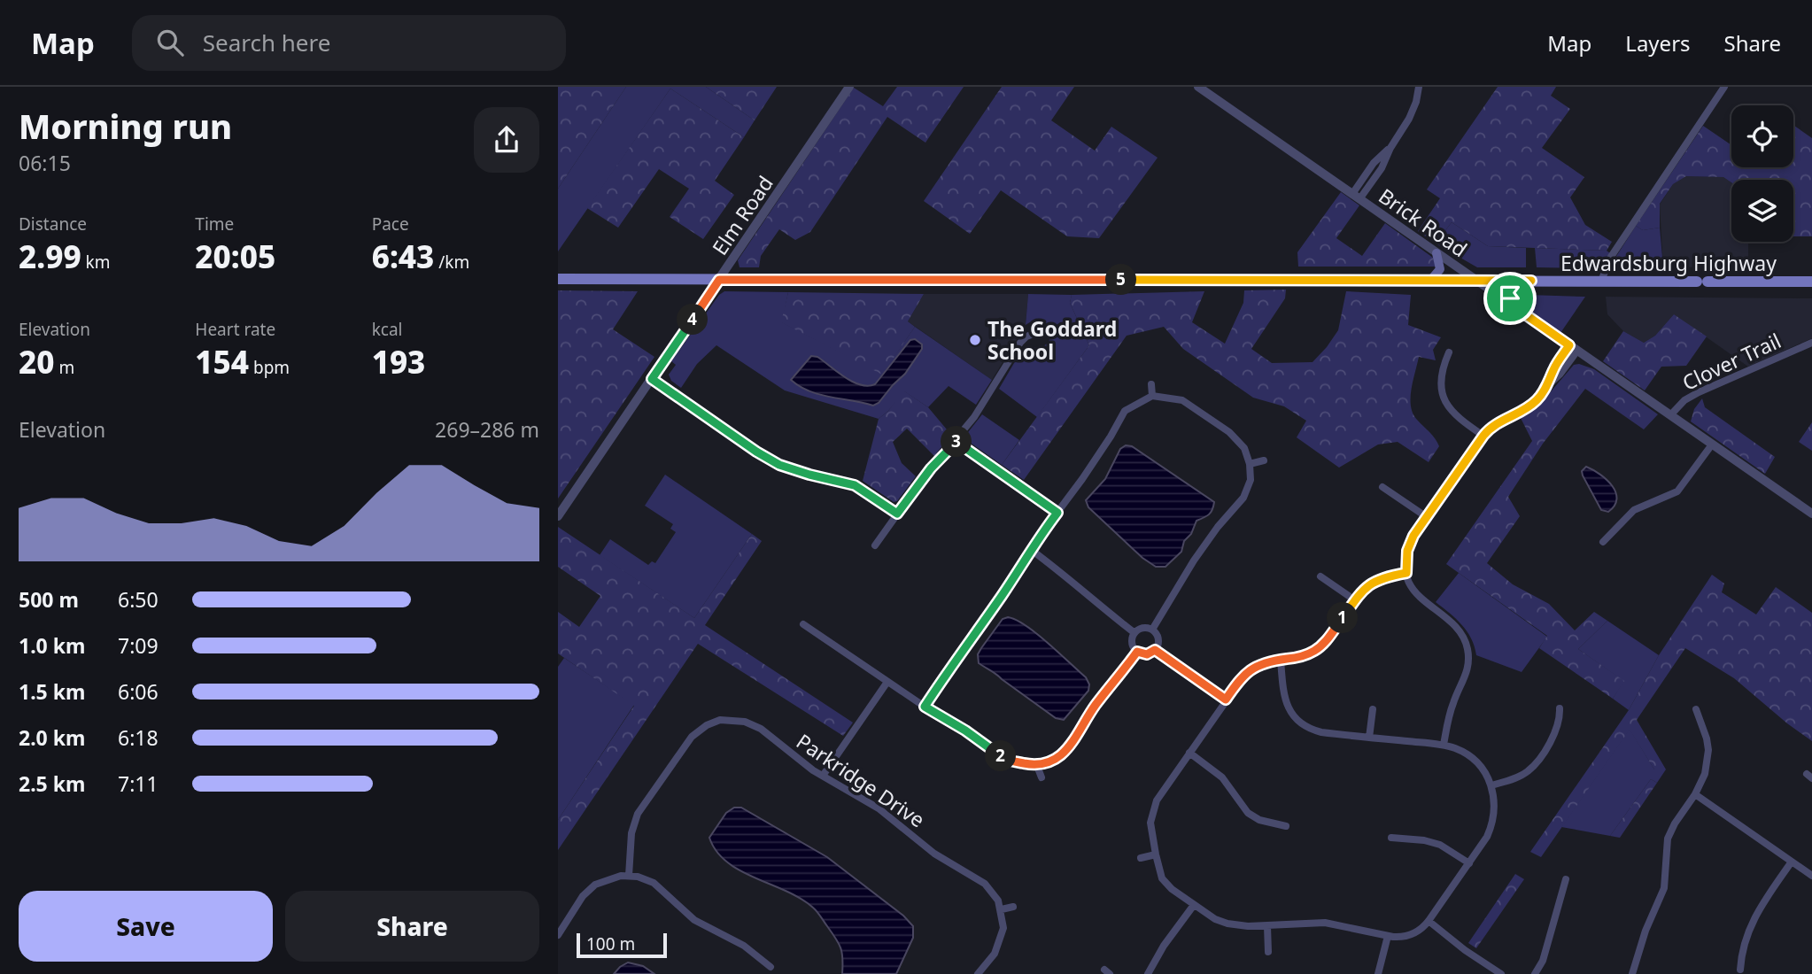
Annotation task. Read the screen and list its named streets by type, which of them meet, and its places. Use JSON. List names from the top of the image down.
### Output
{
  "streets": {
    "main road": ["Edwardsburg Highway"],
    "street": [
      "Elm Road",
      "Brick Road",
      "Clover Trail",
      "Parkridge Drive"
    ]
  },
  "crossings": [
    ["Elm Road", "Edwardsburg Highway"],
    ["Brick Road", "Edwardsburg Highway"],
    ["Brick Road", "Clover Trail"]
  ],
  "places": ["The Goddard School"],
  "scale_bar": "100 m",
  "page": {
    "header": "Map",
    "search": "Search here",
    "nav": ["Map", "Layers", "Share"],
    "heading": ["Morning run", "06:15"],
    "stats": [
      ["Distance", "2.99 km"],
      ["Time", "20:05"],
      ["Pace", "6:43 /km"],
      ["Elevation", "20 m"],
      ["Heart rate", "154 bpm"],
      ["kcal", "193"]
    ],
    "pins": [
      "5",
      "4",
      "3",
      "1",
      "2"
    ],
    "chart": ["Elevation", "269–286 m"],
    "list": [
      {
        "name": "500 m",
        "note": "6:50"
      },
      {
        "name": "1.0 km",
        "note": "7:09"
      },
      {
        "name": "1.5 km",
        "note": "6:06"
      },
      {
        "name": "2.0 km",
        "note": "6:18"
      },
      {
        "name": "2.5 km",
        "note": "7:11"
      }
    ],
    "buttons": ["Save", "Share"],
    "scale": "100 m"
  }
}
